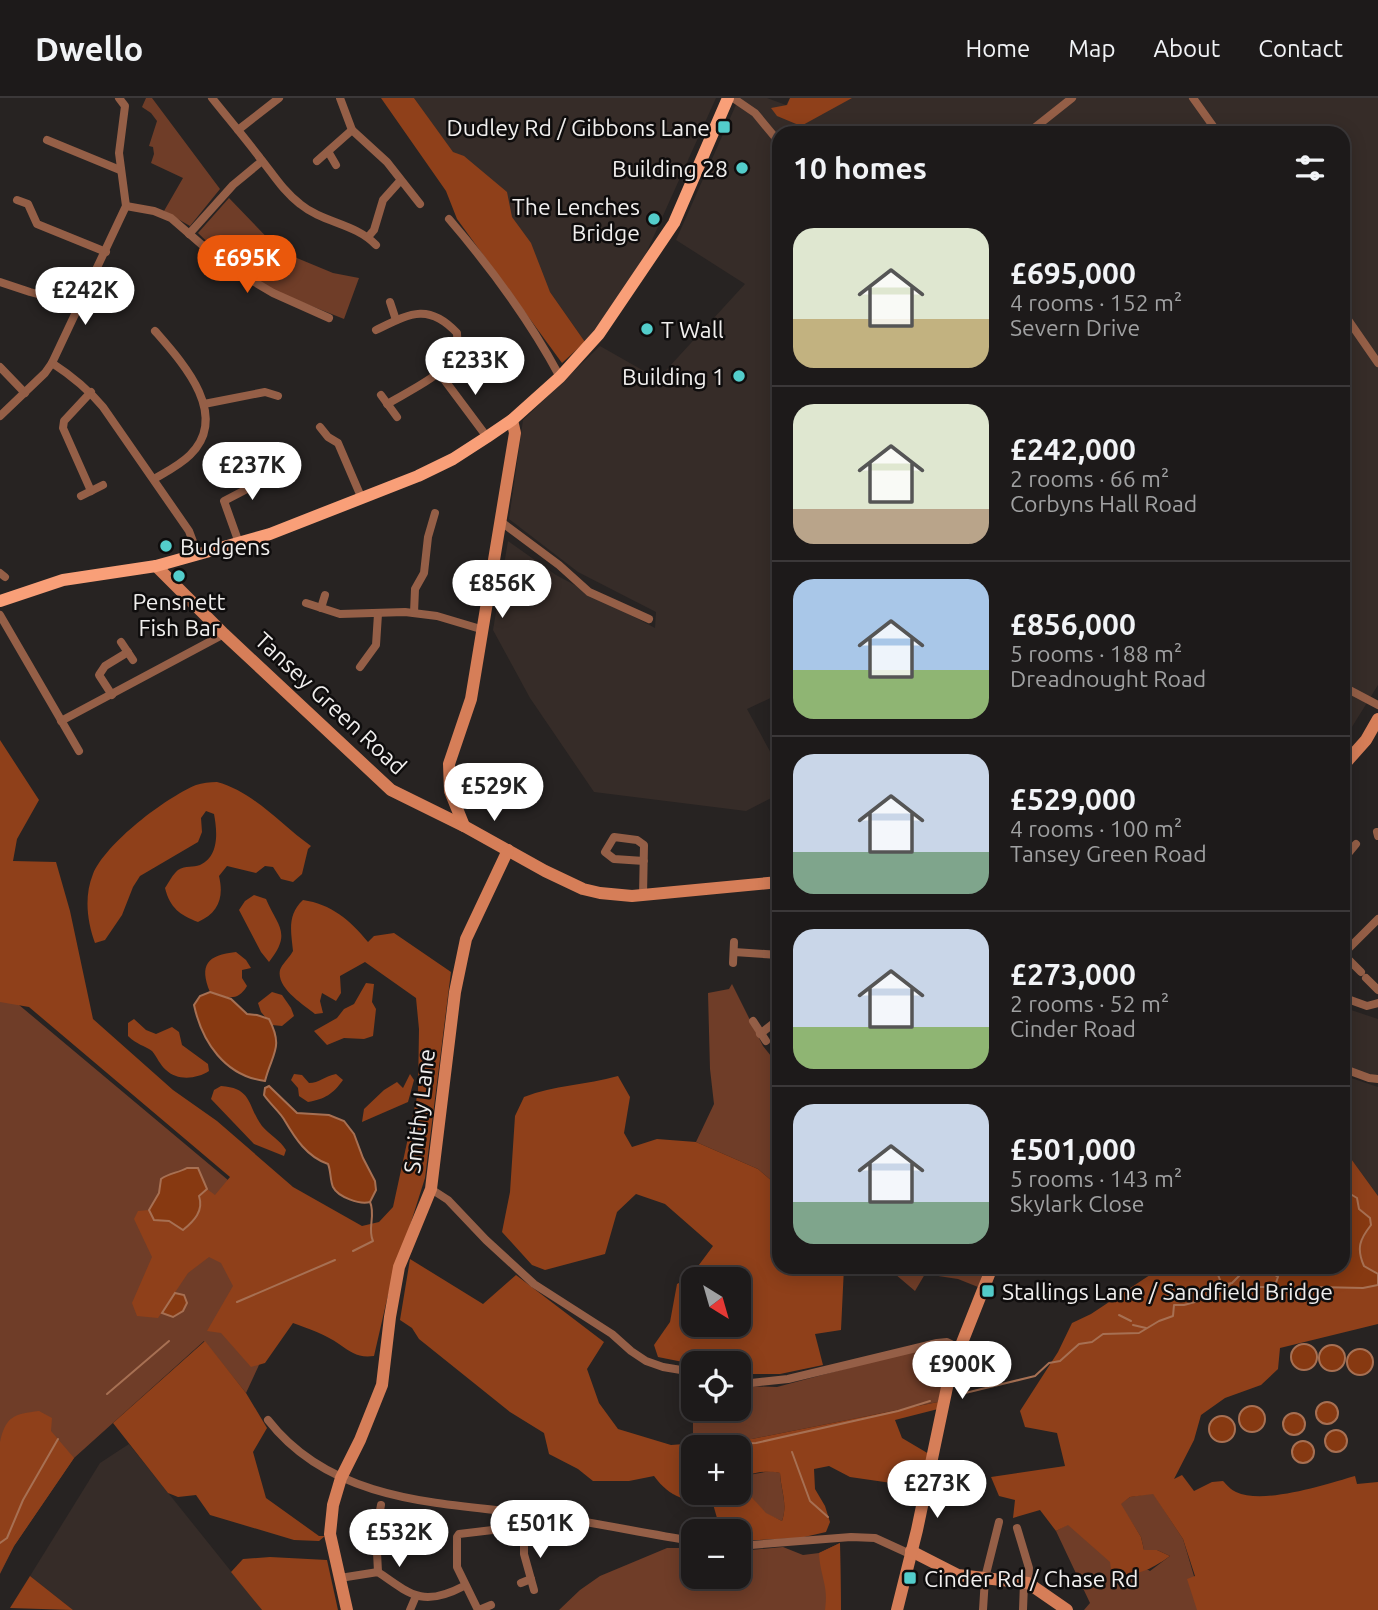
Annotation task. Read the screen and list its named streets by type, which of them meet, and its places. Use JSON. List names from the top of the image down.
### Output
{
  "streets": {
    "street": ["Tansey Green Road", "Smithy Lane"]
  },
  "crossings": [
    ["Tansey Green Road", "Smithy Lane"]
  ],
  "places": {
    "transit": ["Dudley Rd / Gibbons Lane", "Stallings Lane / Sandfield Bridge", "Cinder Rd / Chase Rd"],
    "other": [
      "Building 28",
      "The Lenches Bridge",
      "T Wall",
      "Building 1",
      "Budgens",
      "Pensnett Fish Bar"
    ]
  },
  "north": "bottom right",
  "page": {
    "header": "Dwello",
    "nav": [
      "Home",
      "Map",
      "About",
      "Contact"
    ],
    "heading": "10 homes",
    "list": [
      {
        "name": "£695,000",
        "note": "4 rooms · 152 m² · Severn Drive"
      },
      {
        "name": "£242,000",
        "note": "2 rooms · 66 m² · Corbyns Hall Road"
      },
      {
        "name": "£856,000",
        "note": "5 rooms · 188 m² · Dreadnought Road"
      },
      {
        "name": "£529,000",
        "note": "4 rooms · 100 m² · Tansey Green Road"
      },
      {
        "name": "£273,000",
        "note": "2 rooms · 52 m² · Cinder Road"
      },
      {
        "name": "£501,000",
        "note": "5 rooms · 143 m² · Skylark Close"
      }
    ],
    "price": [
      "£695K",
      "£242K",
      "£233K",
      "£237K",
      "£856K",
      "£529K",
      "£900K",
      "£273K",
      "£501K",
      "£532K"
    ],
    "map_buttons": ["+", "−"]
  }
}
